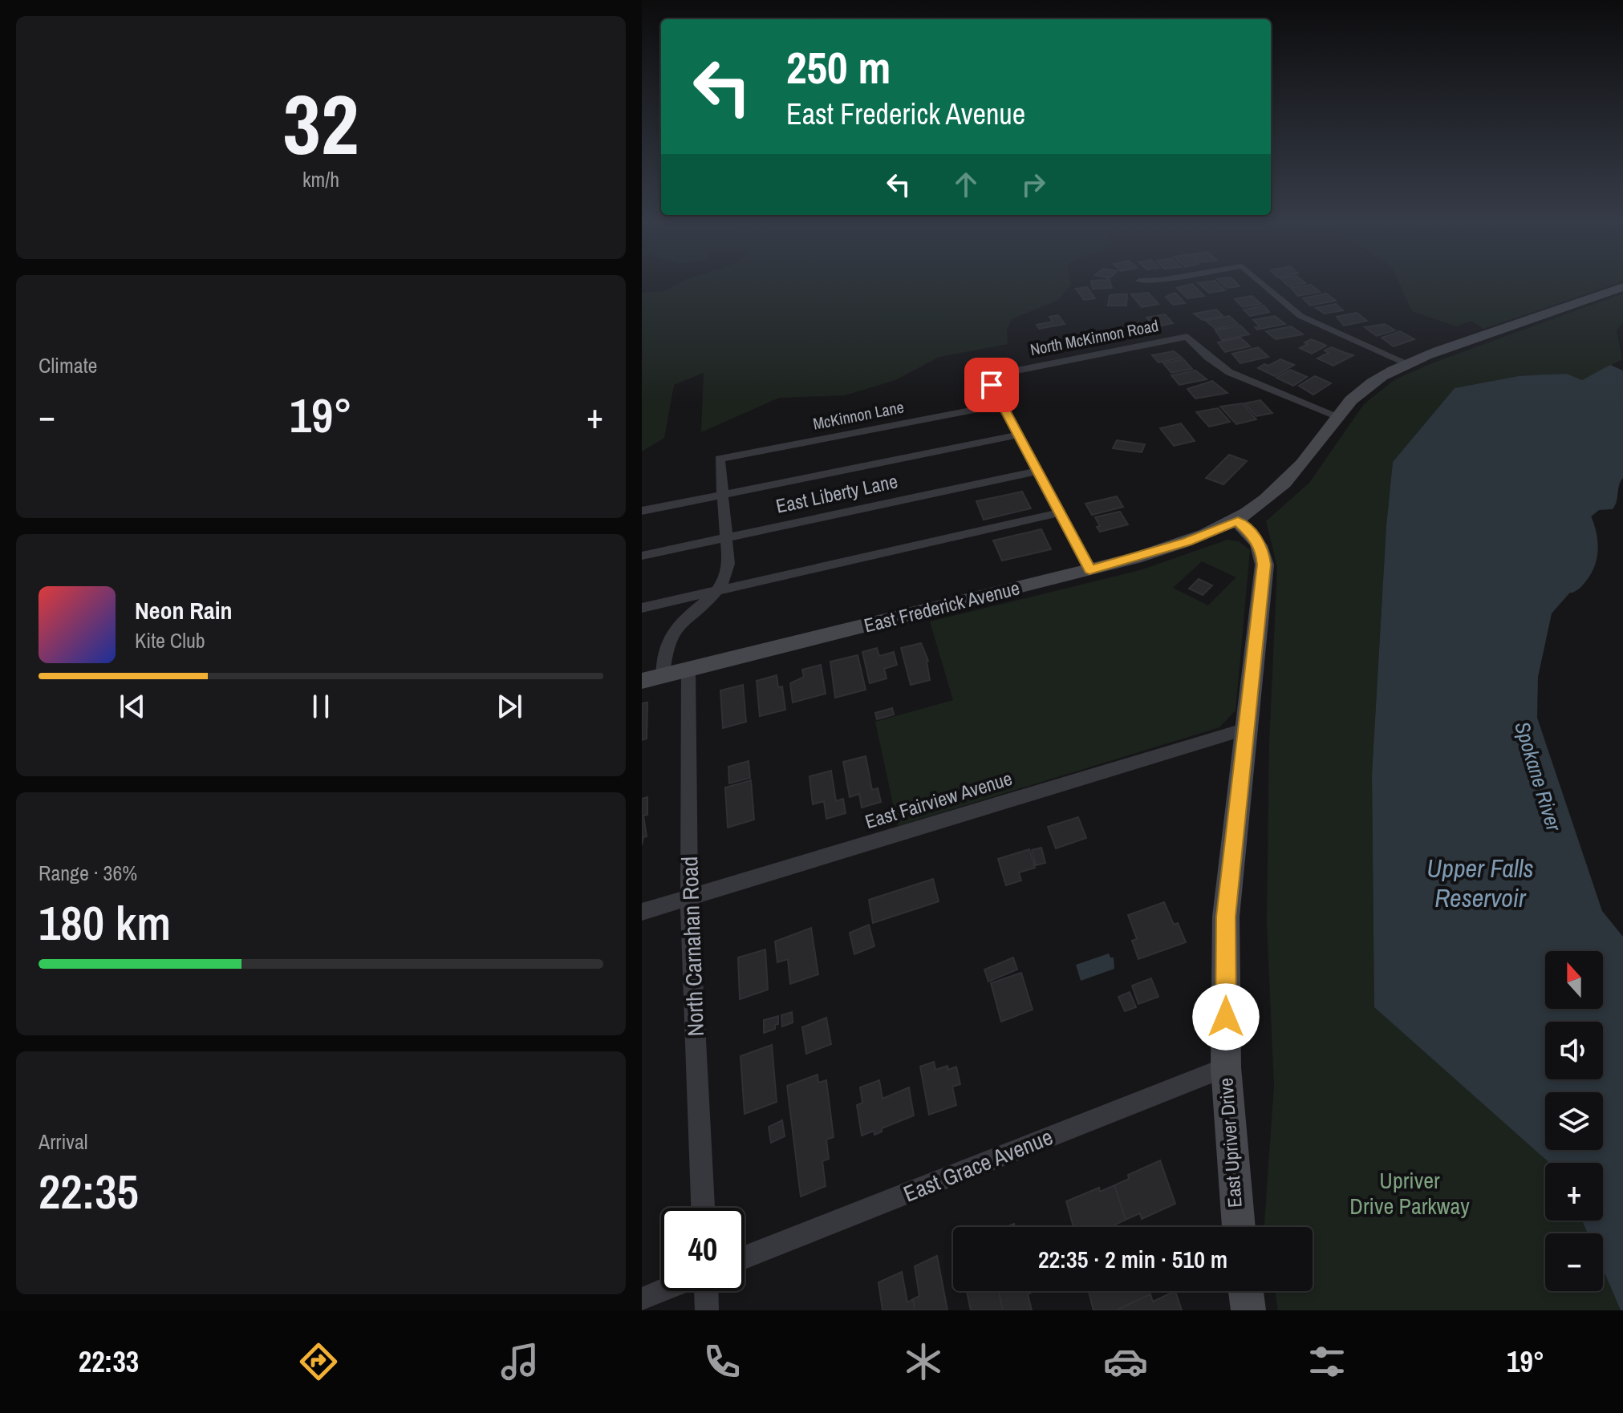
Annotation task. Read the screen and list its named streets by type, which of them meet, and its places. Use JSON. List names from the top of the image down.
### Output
{
  "streets": {
    "main road": ["East Frederick Avenue", "East Upriver Drive"],
    "street": [
      "North McKinnon Road",
      "McKinnon Lane",
      "East Liberty Lane",
      "East Fairview Avenue",
      "North Carnahan Road",
      "East Grace Avenue"
    ]
  },
  "crossings": [
    ["North McKinnon Road", "McKinnon Lane"],
    ["East Frederick Avenue", "North Carnahan Road"],
    ["East Frederick Avenue", "East Upriver Drive"],
    ["East Fairview Avenue", "North Carnahan Road"],
    ["East Fairview Avenue", "East Upriver Drive"],
    ["East Upriver Drive", "East Grace Avenue"]
  ],
  "water": ["Spokane River", "Upper Falls Reservoir"],
  "parks": ["Upriver Drive Parkway"],
  "north": "top",
  "page": {
    "tile": [
      ["32", "km/h"],
      "Climate",
      ["Range · 36%", "180 km"],
      ["Arrival", "22:35"]
    ],
    "turn": ["250 m", "East Frederick Avenue"],
    "heat": ["−", "19°", "+"],
    "song": ["Neon Rain", "Kite Club"],
    "map_buttons": ["+", "−"],
    "limit": "40",
    "trip": "22:35 · 2 min · 510 m",
    "tabs": ["22:33", "19°"]
  }
}
